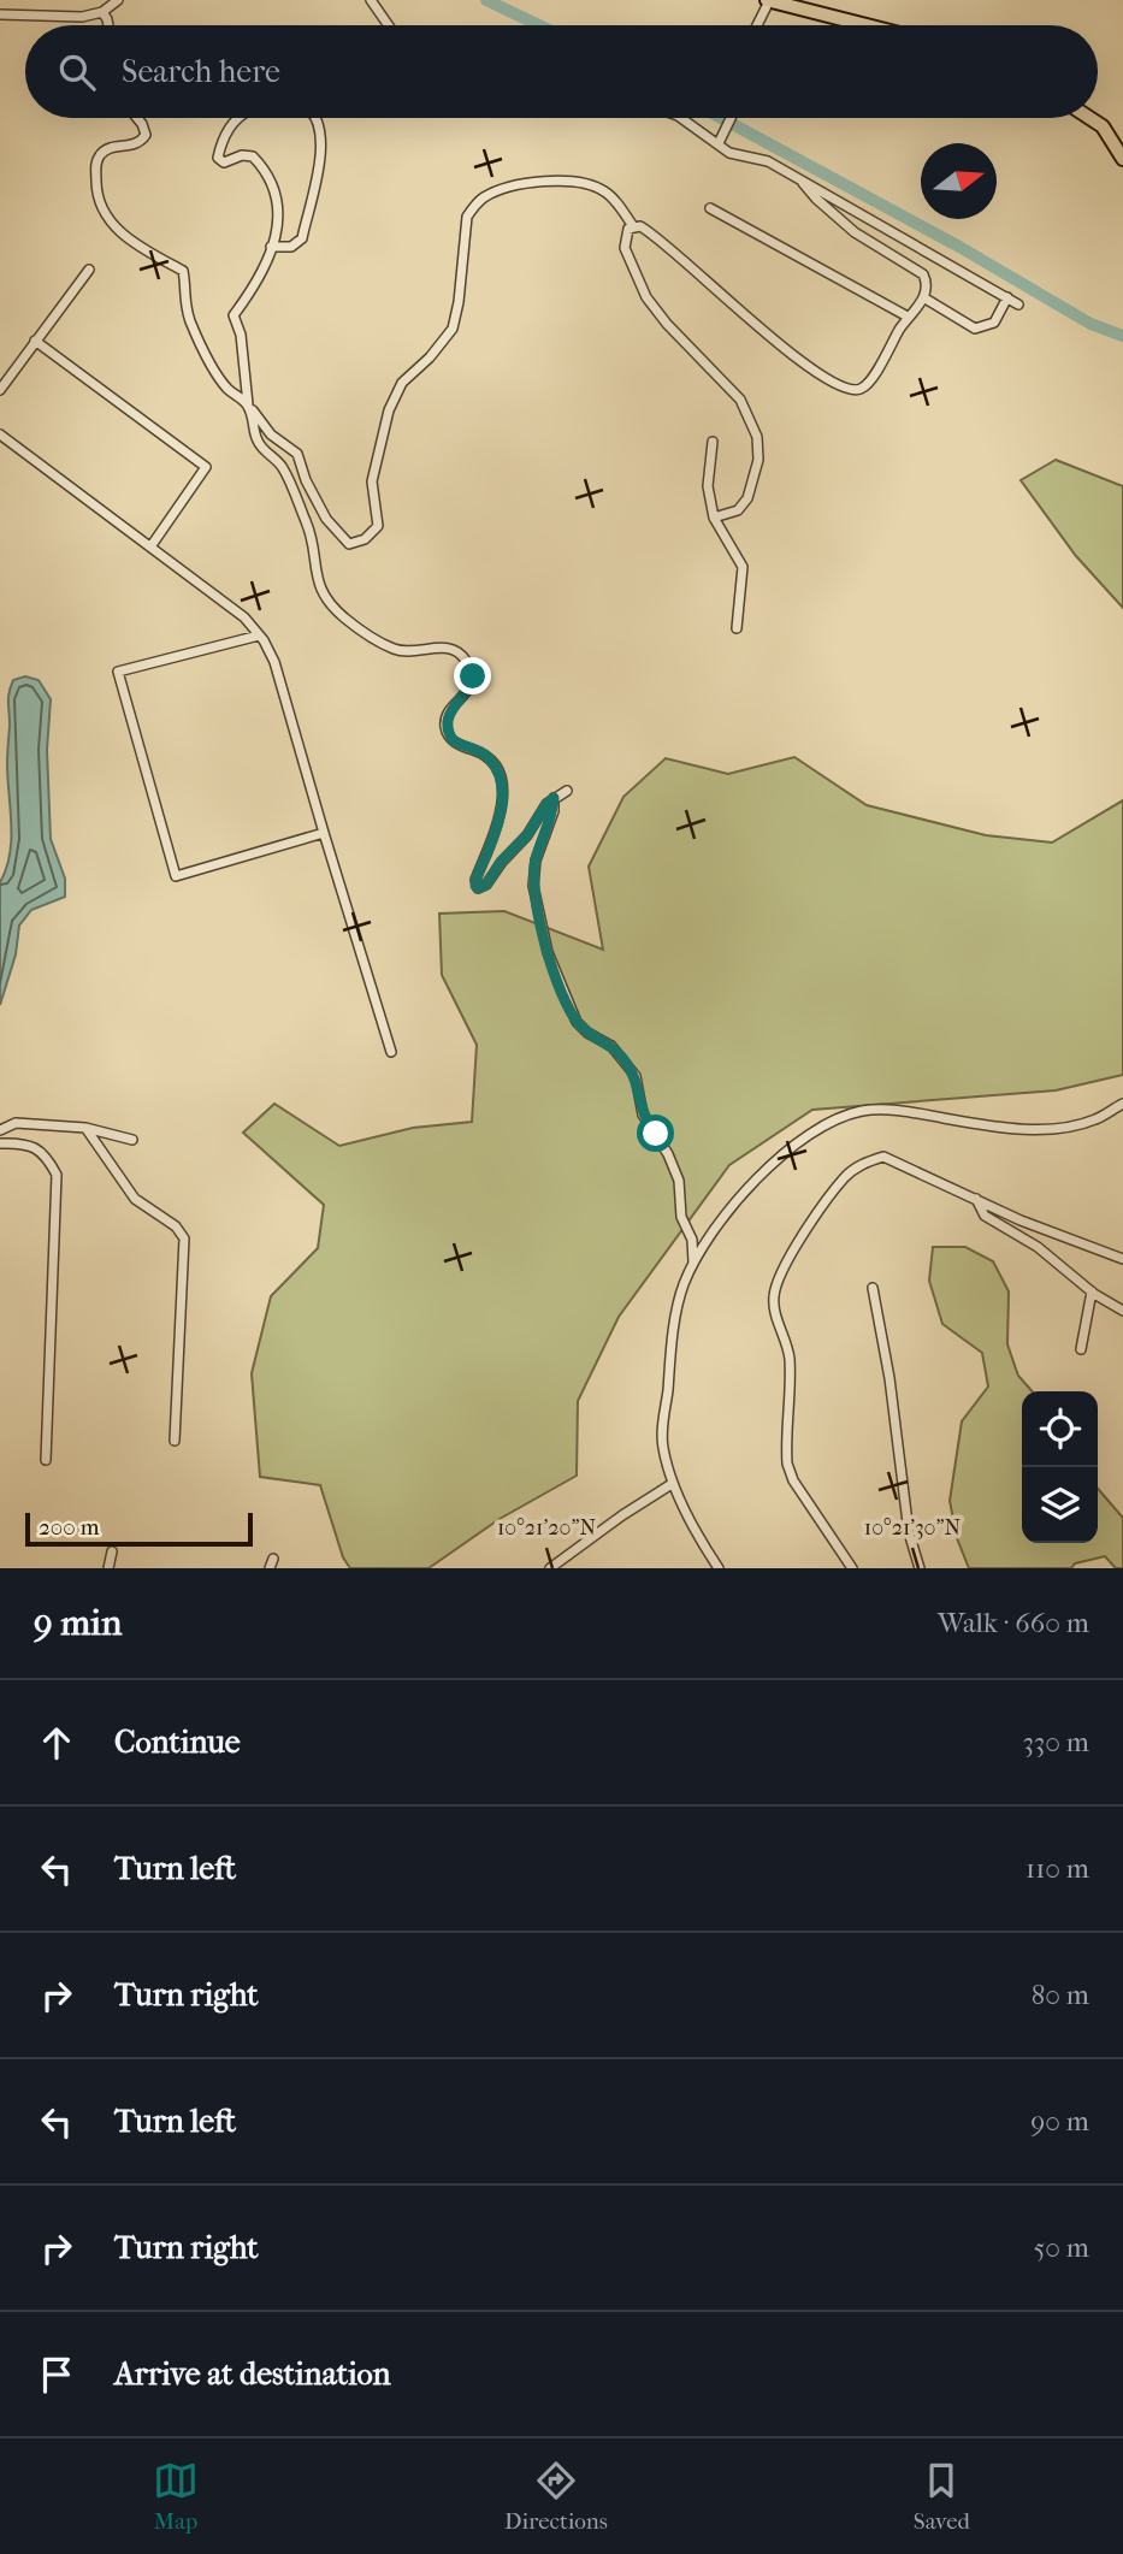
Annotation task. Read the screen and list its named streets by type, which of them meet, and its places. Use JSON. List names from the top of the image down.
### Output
{
  "scale_bar": "200 m",
  "north": "right",
  "page": {
    "search": "Search here",
    "scale": "200 m",
    "heading": ["9 min", "Walk · 660 m"],
    "list": [
      ["Continue", "330 m"],
      ["Turn left", "110 m"],
      ["Turn right", "80 m"],
      ["Turn left", "90 m"],
      ["Turn right", "50 m"],
      "Arrive at destination"
    ],
    "nav": ["Map", "Directions", "Saved"]
  },
  "coordinates": ["10°21'20\"N", "10°21'30\"N"]
}
